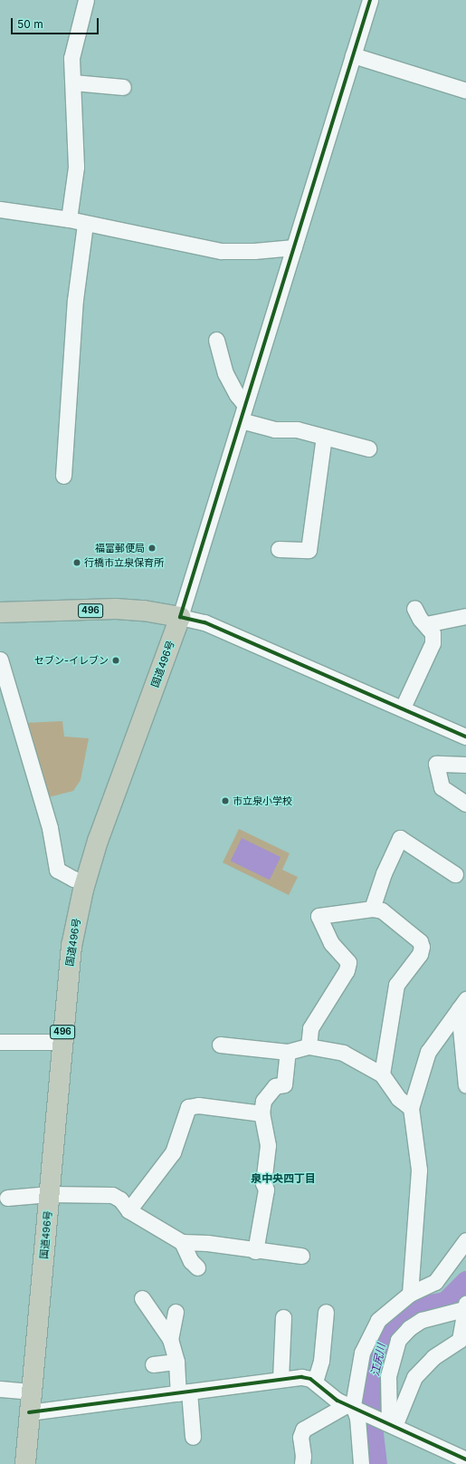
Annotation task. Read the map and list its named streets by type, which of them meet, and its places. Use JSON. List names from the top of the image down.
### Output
{
  "streets": {
    "highway": ["496", "国道496号"]
  },
  "crossings": [
    ["496", "国道496号"]
  ],
  "districts": ["泉中央四丁目"],
  "water": ["江尻川"],
  "places": [
    "福富郵便局",
    "行橋市立泉保育所",
    "セブン-イレブン",
    "市立泉小学校"
  ],
  "scale_bar": "50 m"
}
